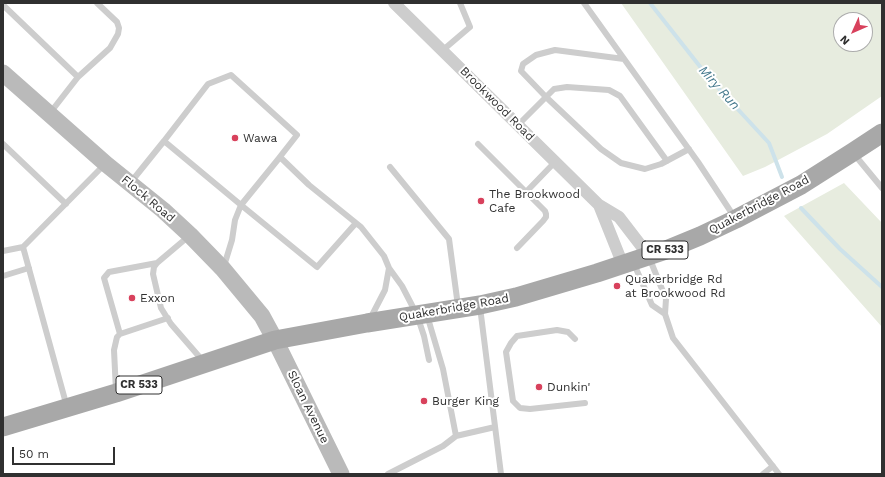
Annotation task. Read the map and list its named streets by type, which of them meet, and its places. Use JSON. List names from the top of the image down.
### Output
{
  "streets": {
    "main road": [
      "Flock Road",
      "Quakerbridge Road",
      "CR 533",
      "Sloan Avenue"
    ],
    "street": ["Brookwood Road"]
  },
  "crossings": [
    ["Brookwood Road", "Quakerbridge Road"],
    ["Flock Road", "Quakerbridge Road"],
    ["Flock Road", "Sloan Avenue"],
    ["Quakerbridge Road", "Sloan Avenue"]
  ],
  "water": ["Miry Run"],
  "places": [
    "Wawa",
    "The Brookwood Cafe",
    "Quakerbridge Rd at Brookwood Rd",
    "Exxon",
    "Dunkin'",
    "Burger King"
  ],
  "scale_bar": "50 m",
  "north": "bottom left"
}
